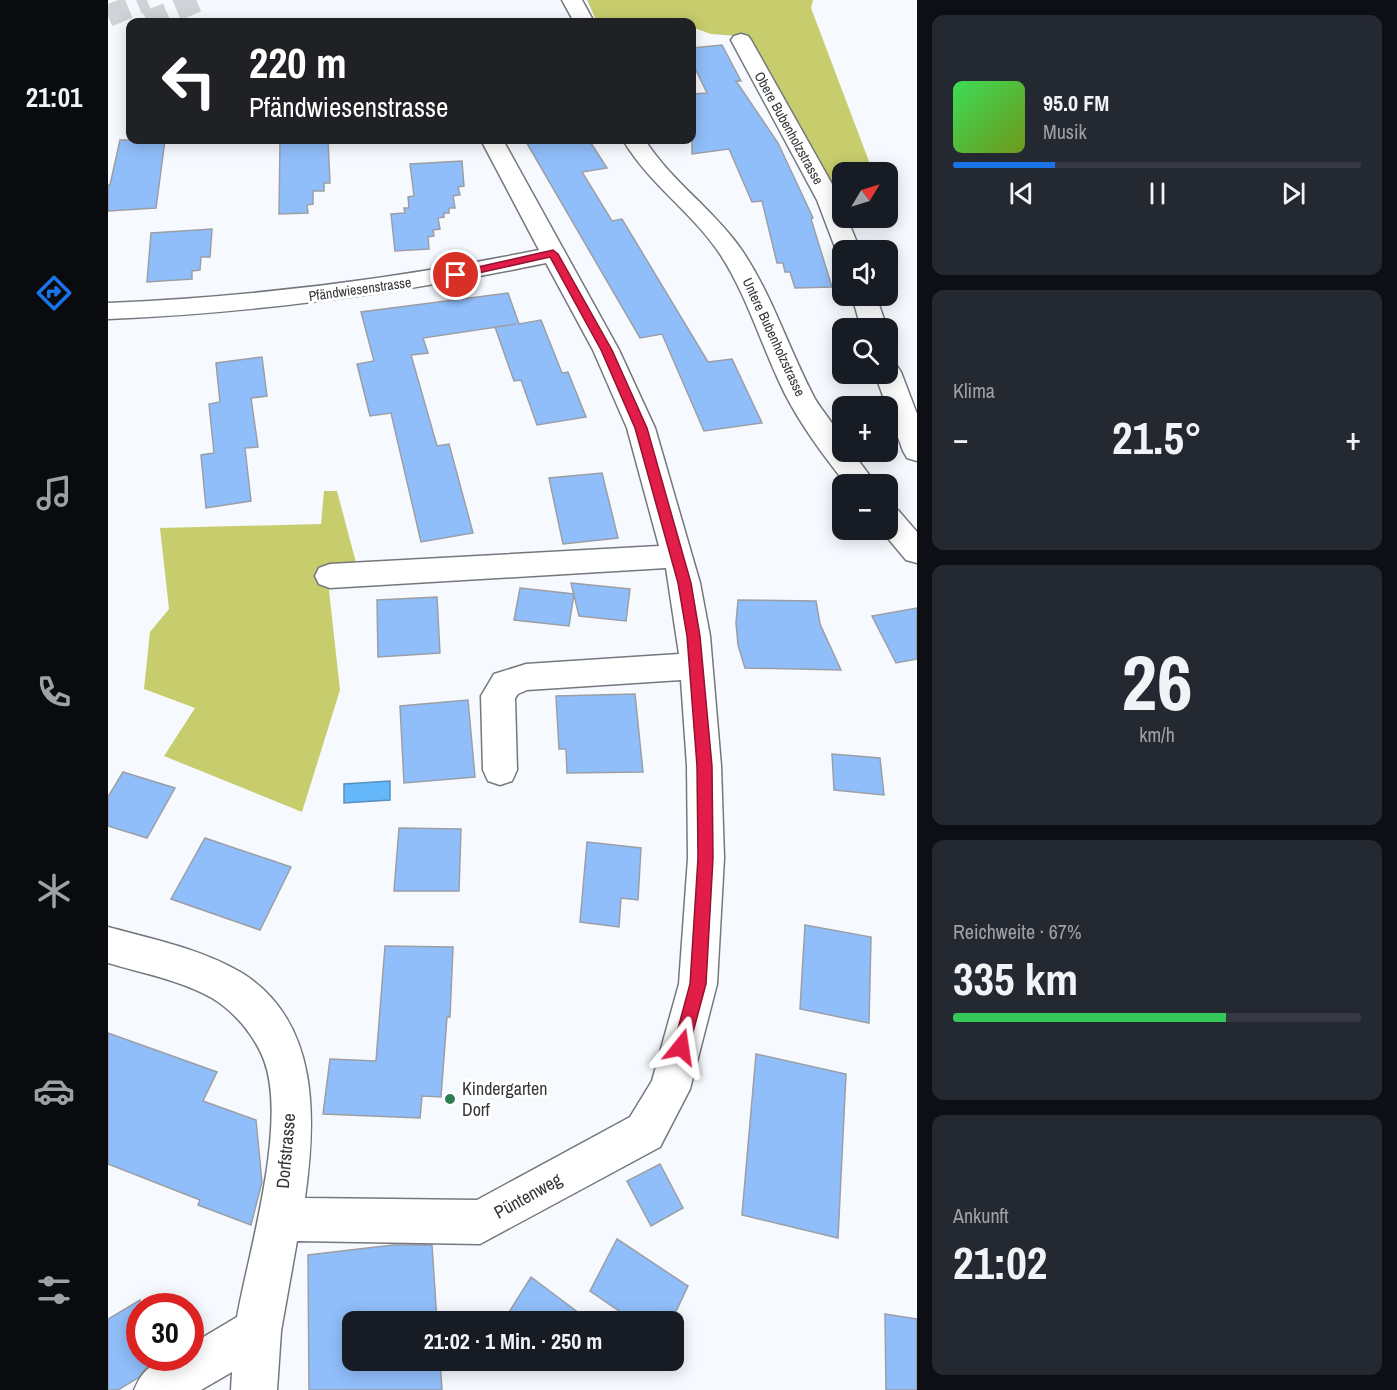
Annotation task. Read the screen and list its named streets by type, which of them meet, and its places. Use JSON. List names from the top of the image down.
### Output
{
  "streets": {
    "street": [
      "Obere Bubenholzstrasse",
      "Pfändwiesenstrasse",
      "Untere Bubenholzstrasse",
      "Dorfstrasse",
      "Püntenweg"
    ]
  },
  "crossings": [
    ["Pfändwiesenstrasse", "Püntenweg"],
    ["Dorfstrasse", "Püntenweg"]
  ],
  "places": ["Kindergarten Dorf"],
  "north": "top right",
  "page": {
    "tabs": "21:01",
    "turn": ["220 m", "Pfändwiesenstrasse"],
    "song": ["95.0 FM", "Musik"],
    "map_buttons": ["+", "−"],
    "tile": [
      "Klima",
      ["26", "km/h"],
      ["Reichweite · 67%", "335 km"],
      ["Ankunft", "21:02"]
    ],
    "heat": ["−", "21.5°", "+"],
    "limit": "30",
    "trip": "21:02 · 1 Min. · 250 m"
  }
}
